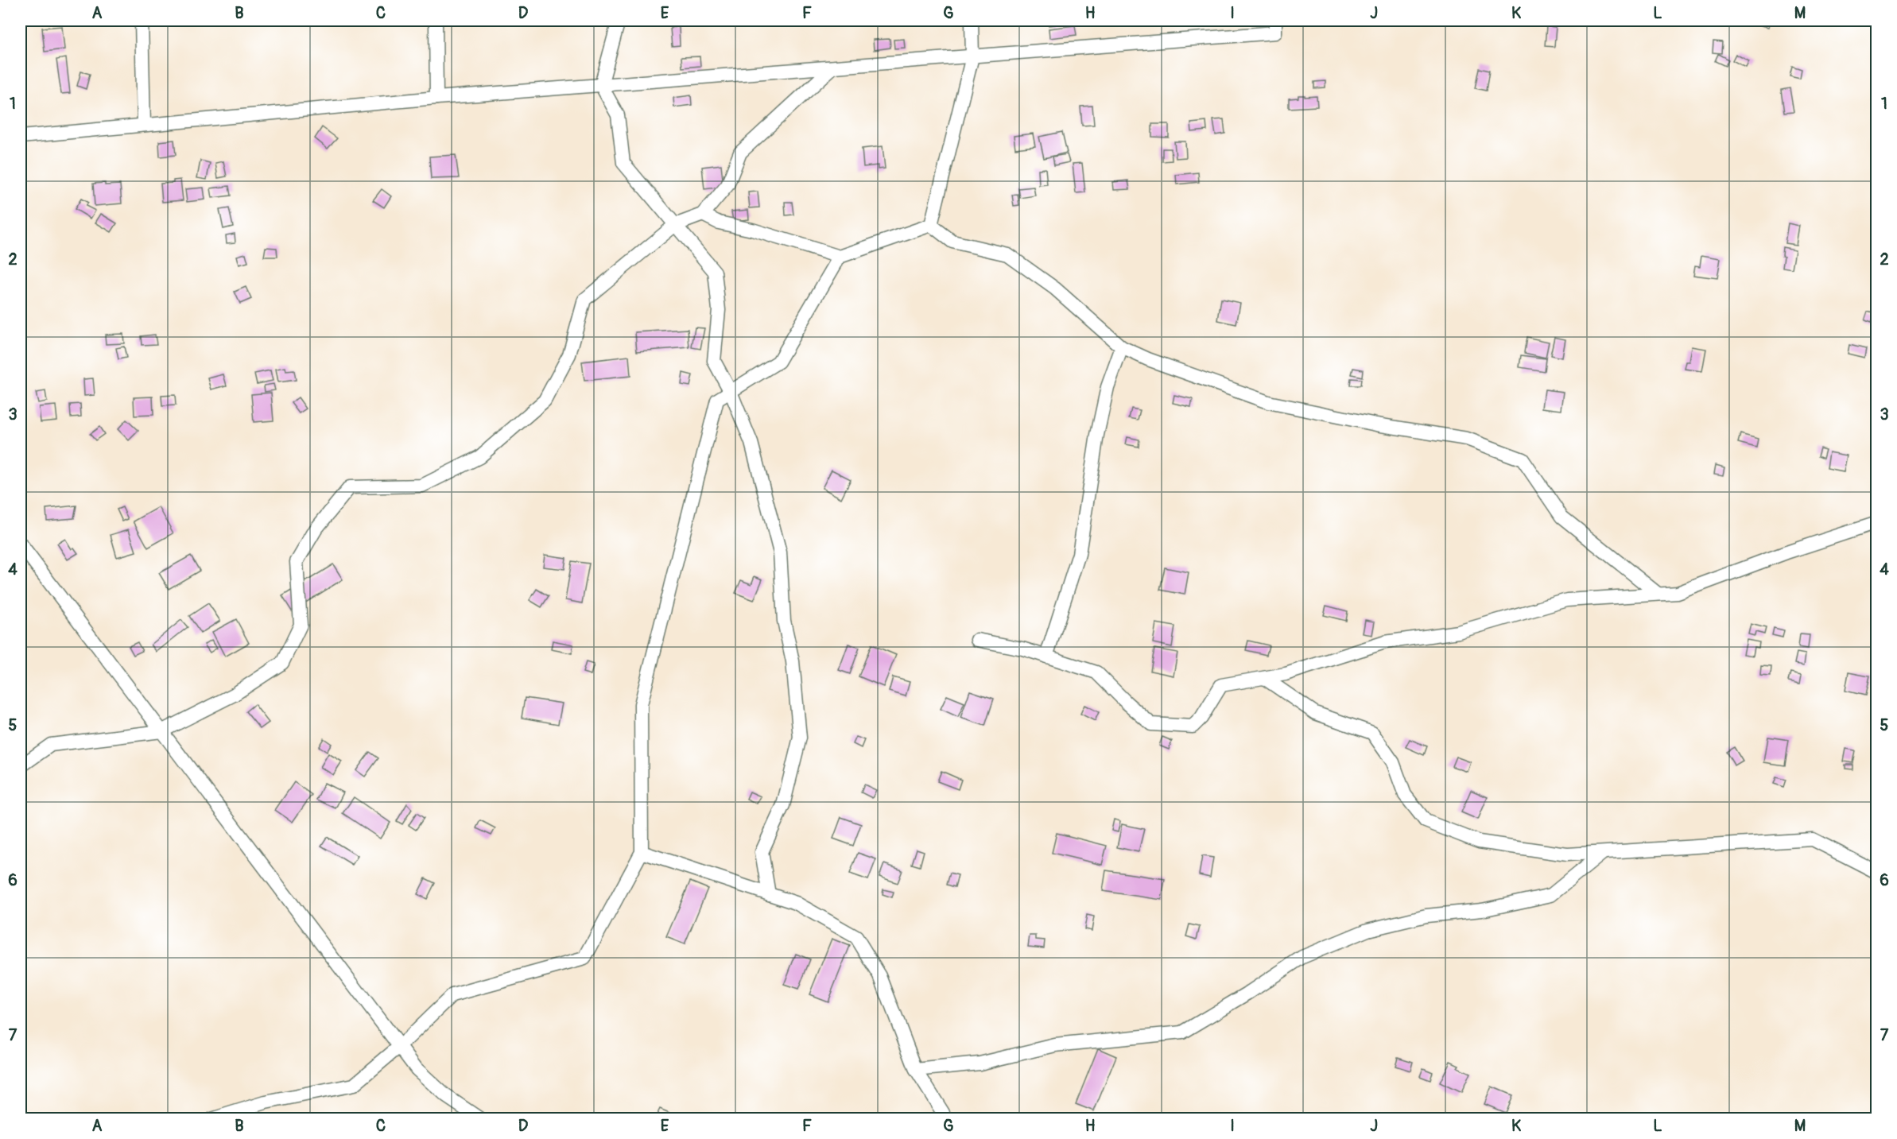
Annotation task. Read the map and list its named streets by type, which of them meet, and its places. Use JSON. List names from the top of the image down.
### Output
{
  "grid": {
    "columns": [
      "A",
      "B",
      "C",
      "D",
      "E",
      "F",
      "G",
      "H",
      "I",
      "J",
      "K",
      "L",
      "M"
    ],
    "rows": [
      "1",
      "2",
      "3",
      "4",
      "5",
      "6",
      "7"
    ]
  }
}
